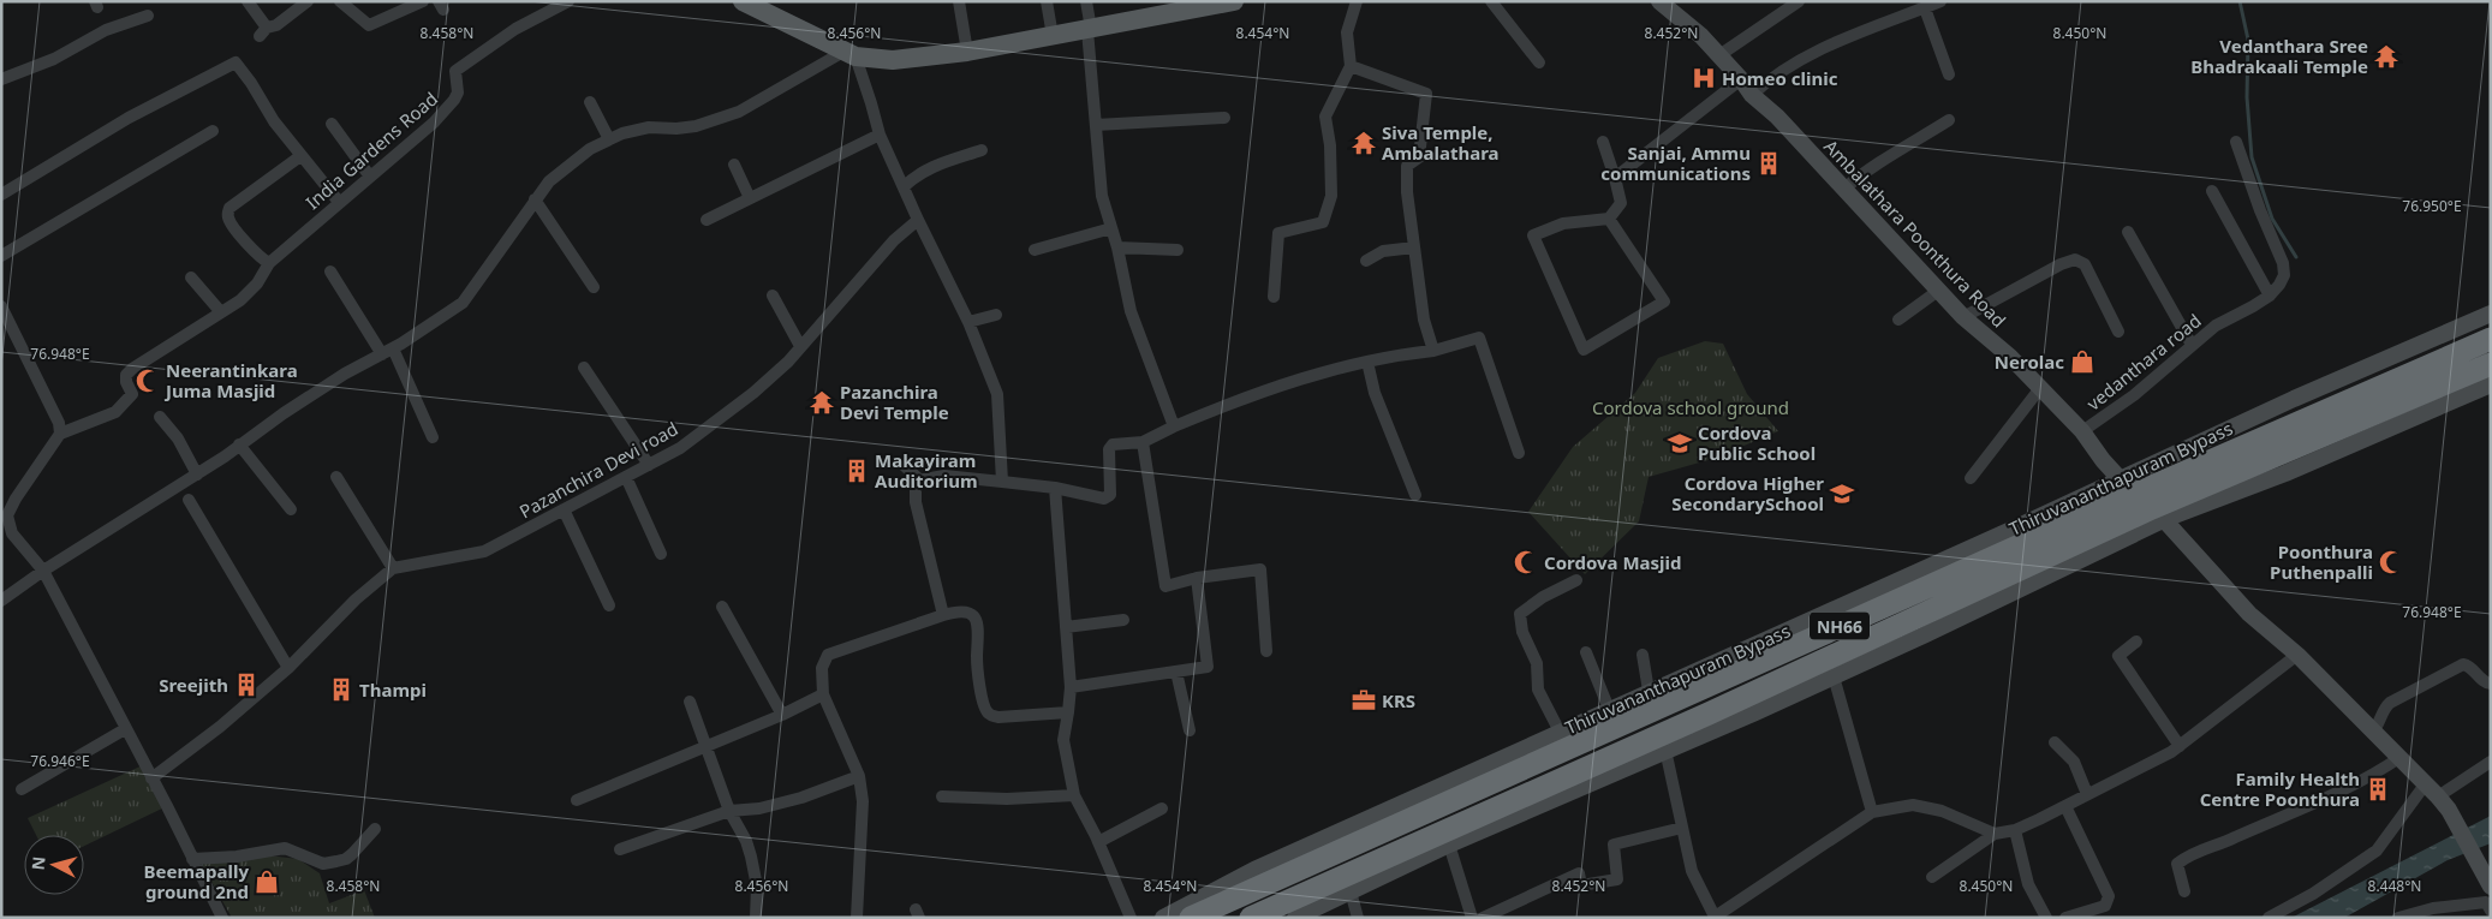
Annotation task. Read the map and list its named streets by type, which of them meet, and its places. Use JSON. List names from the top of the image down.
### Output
{
  "streets": {
    "highway": ["Thiruvananthapuram Bypass", "NH66"],
    "street": [
      "India Gardens Road",
      "Ambalathara Poonthura Road",
      "vedanthara road",
      "Pazanchira Devi road"
    ]
  },
  "crossings": [
    ["Ambalathara Poonthura Road", "vedanthara road"],
    ["Ambalathara Poonthura Road", "Thiruvananthapuram Bypass"]
  ],
  "parks": ["Cordova school ground"],
  "places": {
    "temple": ["Vedanthara Sree Bhadrakaali Temple", "Siva Temple, Ambalathara", "Pazanchira Devi Temple"],
    "hospital": ["Homeo clinic"],
    "building": [
      "Sanjai, Ammu communications",
      "Makayiram Auditorium",
      "Sreejith",
      "Thampi",
      "Family Health Centre Poonthura"
    ],
    "shop": ["Nerolac", "Beemapally ground 2nd"],
    "mosque": ["Neerantinkara Juma Masjid", "Cordova Masjid", "Poonthura Puthenpalli"],
    "school or university": ["Cordova Public School", "Cordova Higher SecondarySchool"],
    "office": ["KRS"]
  },
  "north": "left",
  "coordinates": [
    "8.458°N",
    "8.456°N",
    "8.454°N",
    "8.452°N",
    "8.450°N",
    "76.950°E",
    "76.948°E",
    "76.946°E",
    "8.448°N"
  ]
}
